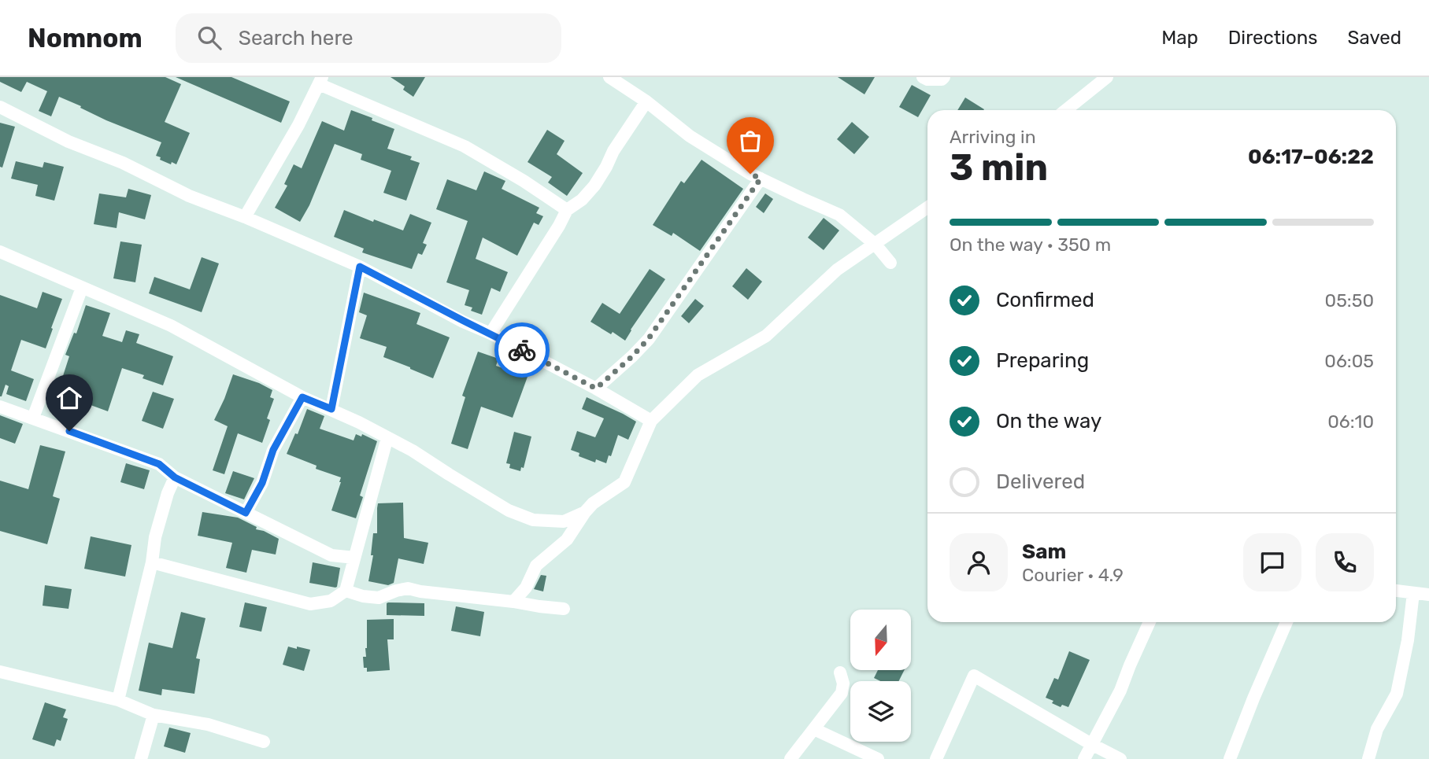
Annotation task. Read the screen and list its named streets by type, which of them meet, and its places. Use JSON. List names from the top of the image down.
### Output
{
  "north": "bottom",
  "page": {
    "header": "Nomnom",
    "search": "Search here",
    "nav": ["Map", "Directions", "Saved"],
    "heading": ["3 min", "Arriving in", "06:17–06:22"],
    "panel": ["Sam", "Courier · 4.9"],
    "bar": "On the way · 350 m",
    "list": [
      ["Confirmed", "05:50"],
      ["Preparing", "06:05"],
      ["On the way", "06:10"],
      "Delivered"
    ]
  }
}
